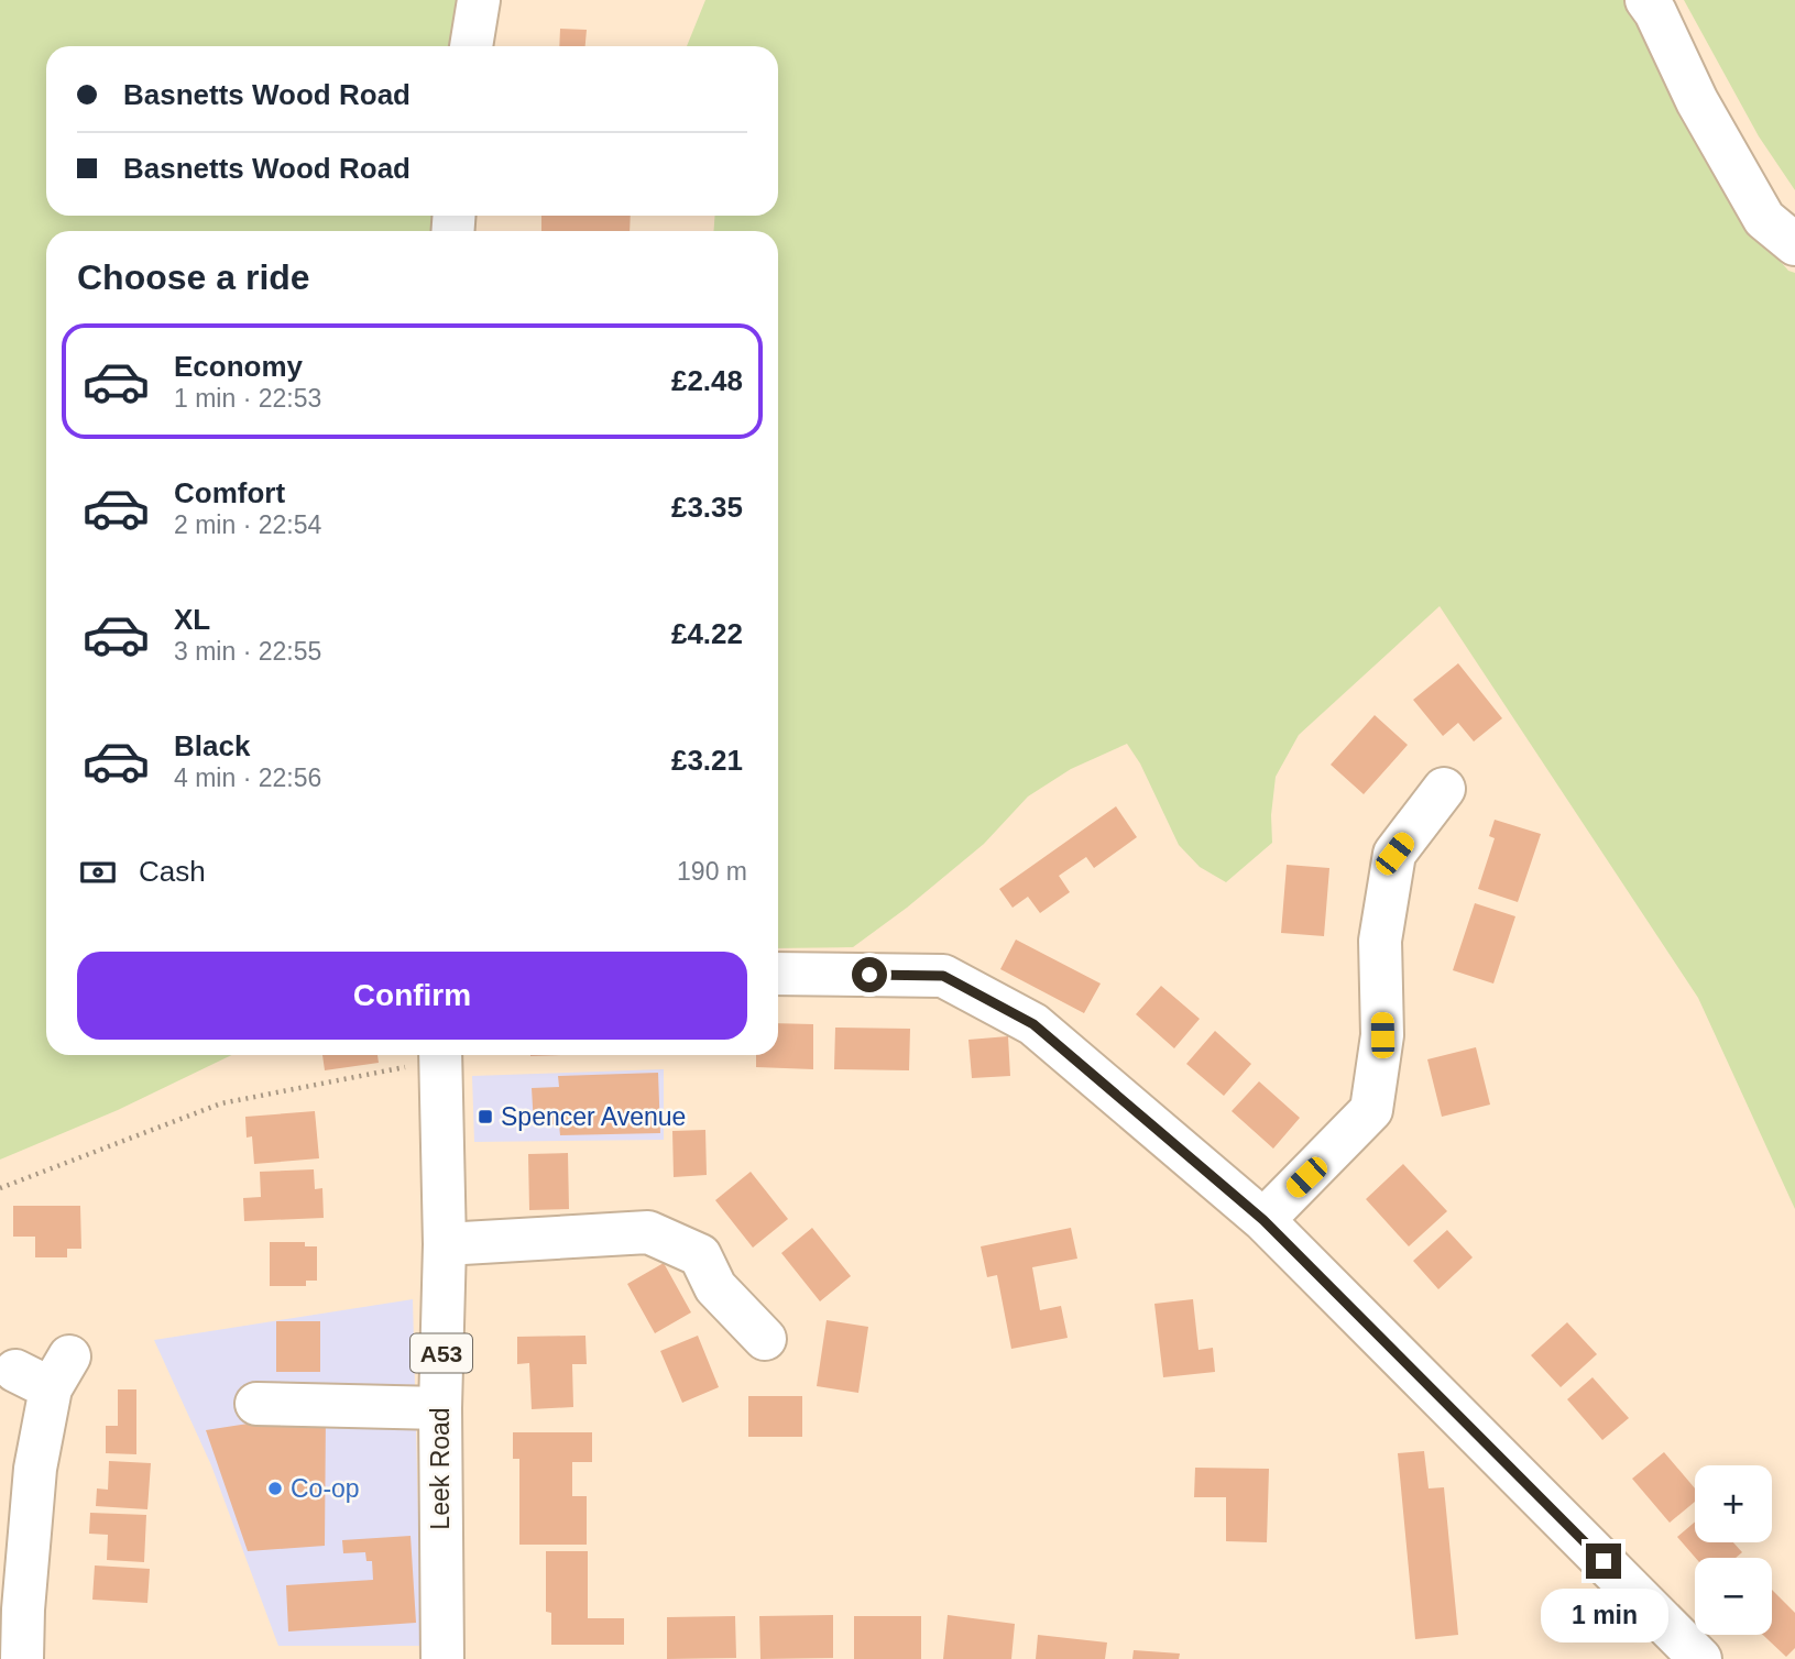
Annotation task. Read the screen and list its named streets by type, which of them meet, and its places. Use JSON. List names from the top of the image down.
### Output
{
  "streets": {
    "main road": ["A53", "Leek Road"]
  },
  "places": {
    "transit": ["Spencer Avenue"],
    "other": ["Co-op"]
  },
  "page": {
    "banner": ["Basnetts Wood Road", "Basnetts Wood Road"],
    "heading": "Choose a ride",
    "list": [
      {
        "name": "Economy",
        "note": "1 min · 22:53",
        "value": "£2.48"
      },
      {
        "name": "Comfort",
        "note": "2 min · 22:54",
        "value": "£3.35"
      },
      {
        "name": "XL",
        "note": "3 min · 22:55",
        "value": "£4.22"
      },
      {
        "name": "Black",
        "note": "4 min · 22:56",
        "value": "£3.21"
      }
    ],
    "pay": ["Cash", "190 m"],
    "buttons": "Confirm",
    "map_buttons": ["+", "−"],
    "bubble": "1 min"
  }
}
